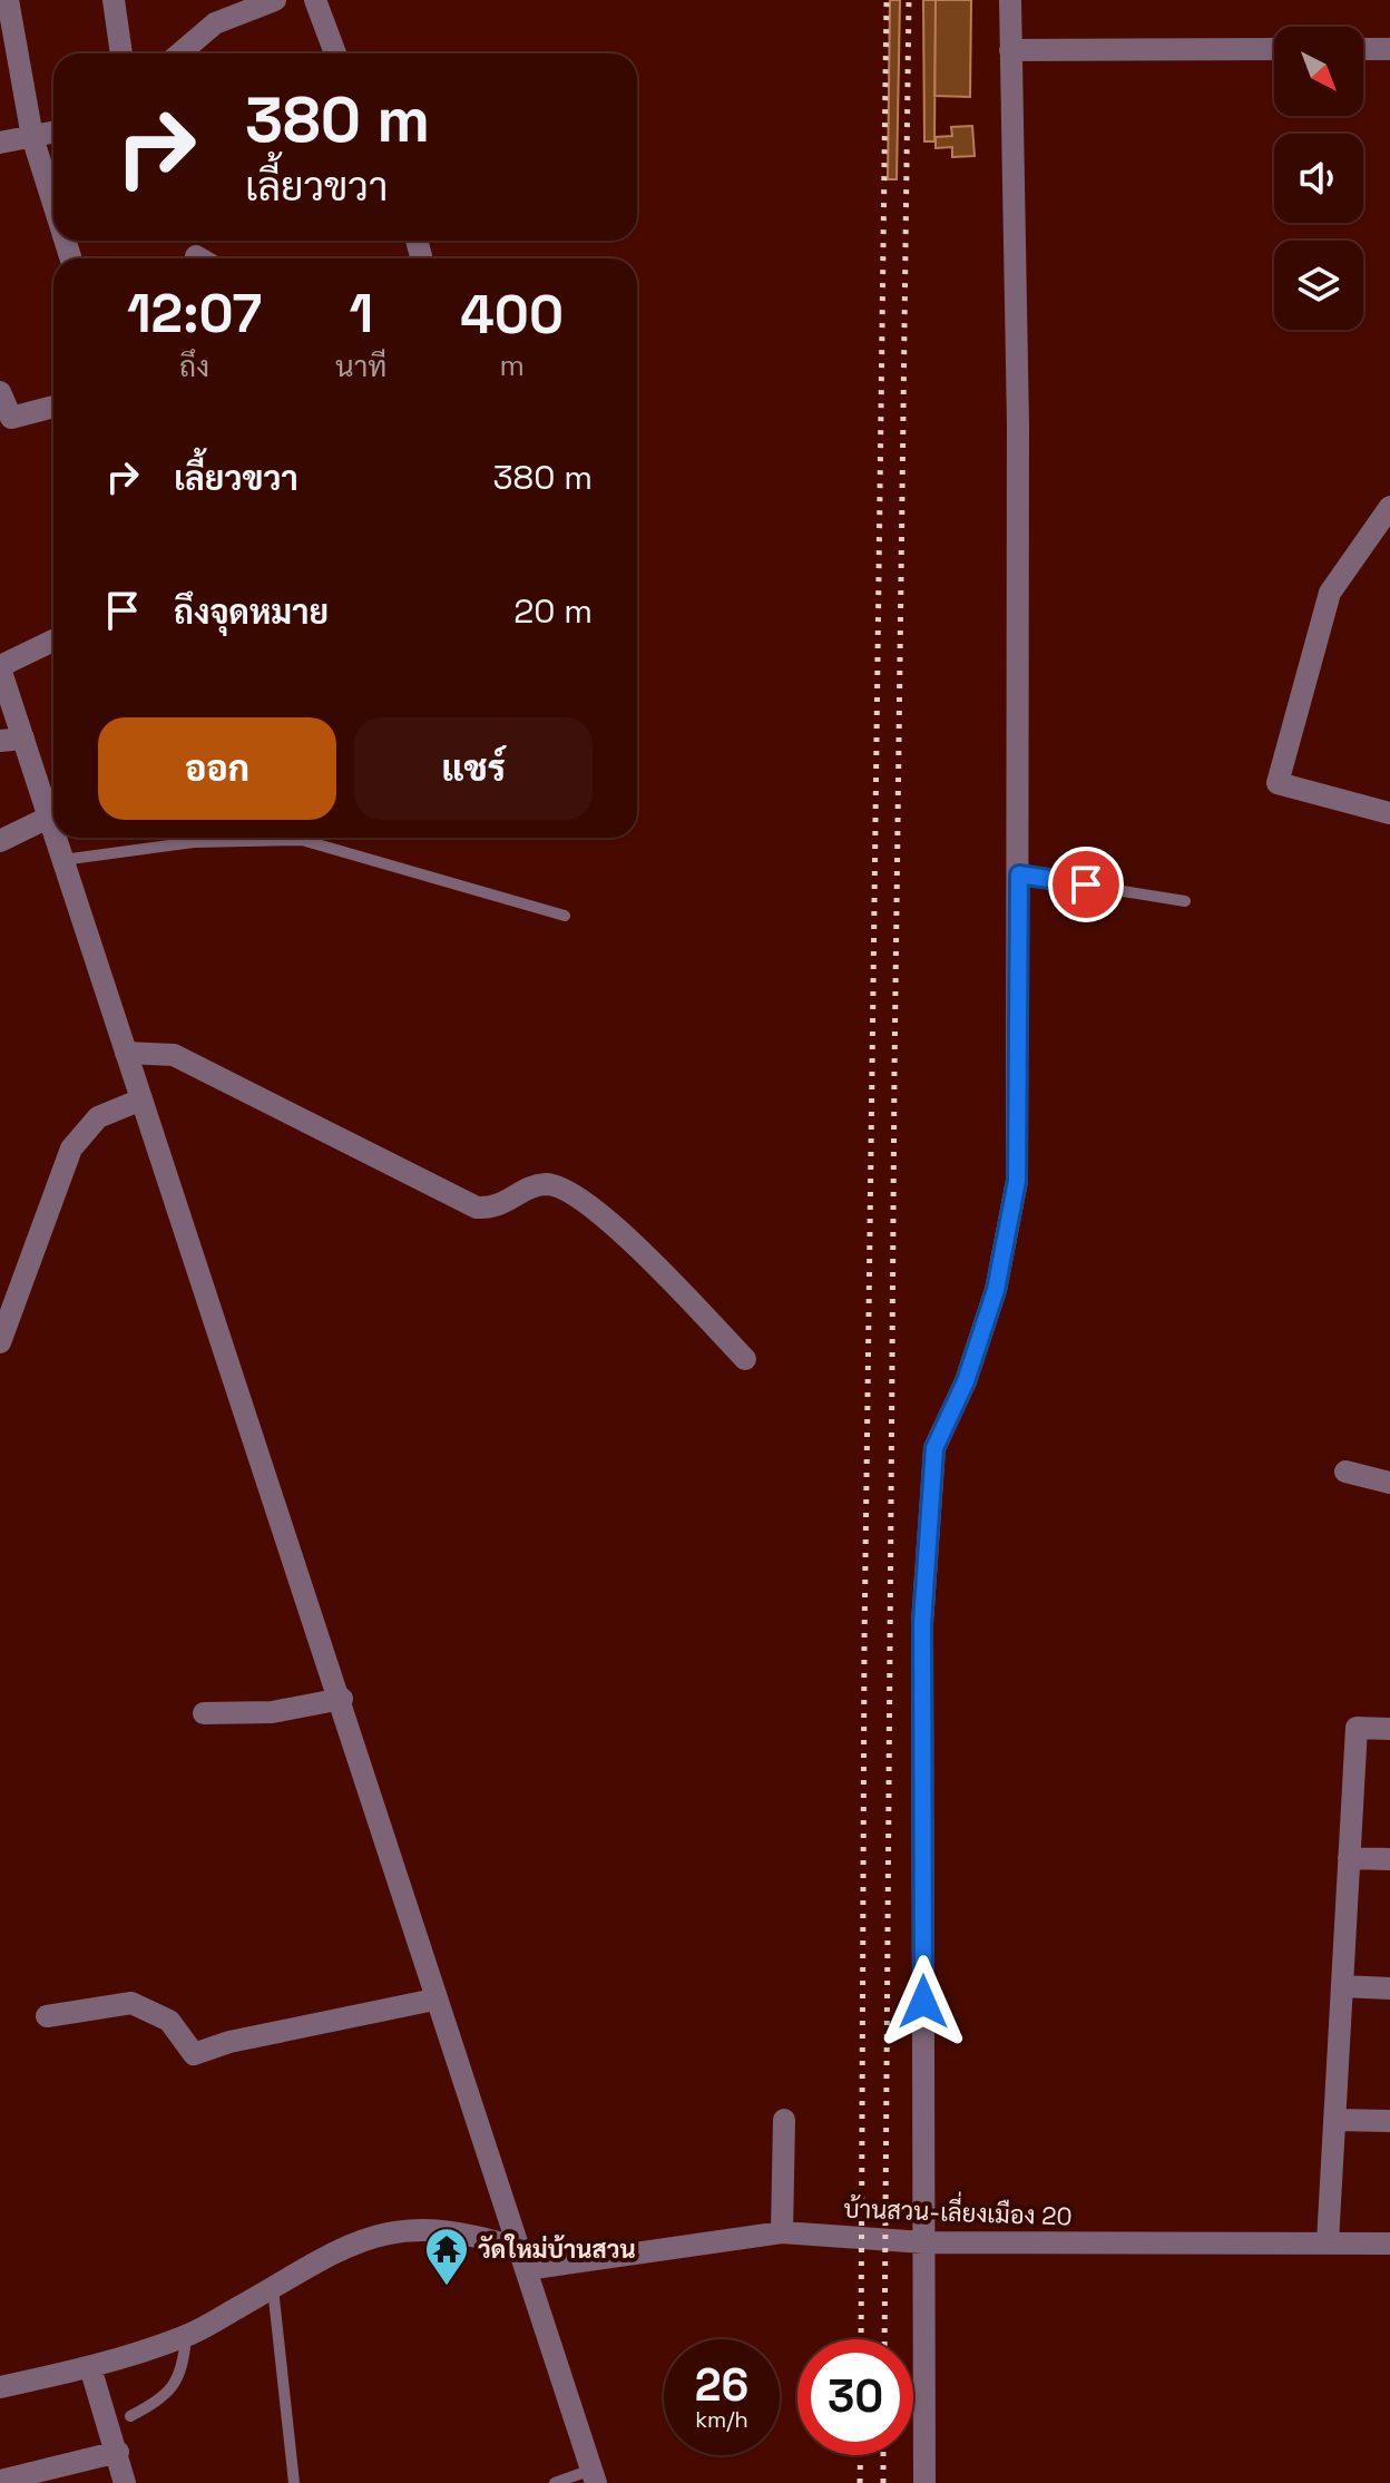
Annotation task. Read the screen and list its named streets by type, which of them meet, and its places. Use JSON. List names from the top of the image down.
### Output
{
  "streets": {
    "street": ["บ้านสวน-เลี่ยงเมือง 20"]
  },
  "places": {
    "temple": ["วัดใหม่บ้านสวน"]
  },
  "north": "bottom right",
  "page": {
    "turn": ["380 m", "เลี้ยวขวา"],
    "eta": [
      "12:07",
      "ถึง",
      "1",
      "นาที",
      "400",
      "m"
    ],
    "list": [
      {
        "name": "เลี้ยวขวา",
        "value": "380 m"
      },
      {
        "name": "ถึงจุดหมาย",
        "value": "20 m"
      }
    ],
    "buttons": ["ออก", "แชร์"],
    "speed": "26 km/h",
    "limit": "30"
  }
}
